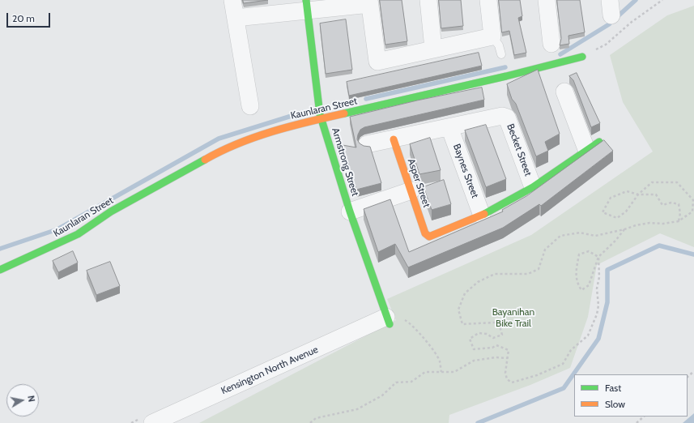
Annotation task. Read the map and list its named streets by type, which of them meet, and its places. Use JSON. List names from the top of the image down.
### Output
{
  "streets": {
    "street": [
      "Kaunlaran Street",
      "Becket Street",
      "Armstrong Street",
      "Baynes Street",
      "Asper Street",
      "Kensington North Avenue"
    ]
  },
  "crossings": [
    ["Kaunlaran Street", "Armstrong Street"],
    ["Becket Street", "Baynes Street"],
    ["Armstrong Street", "Kensington North Avenue"],
    ["Baynes Street", "Asper Street"]
  ],
  "parks": ["Bayanihan Bike Trail"],
  "legend": ["Fast", "Slow"],
  "scale_bar": "20 m",
  "north": "right"
}
